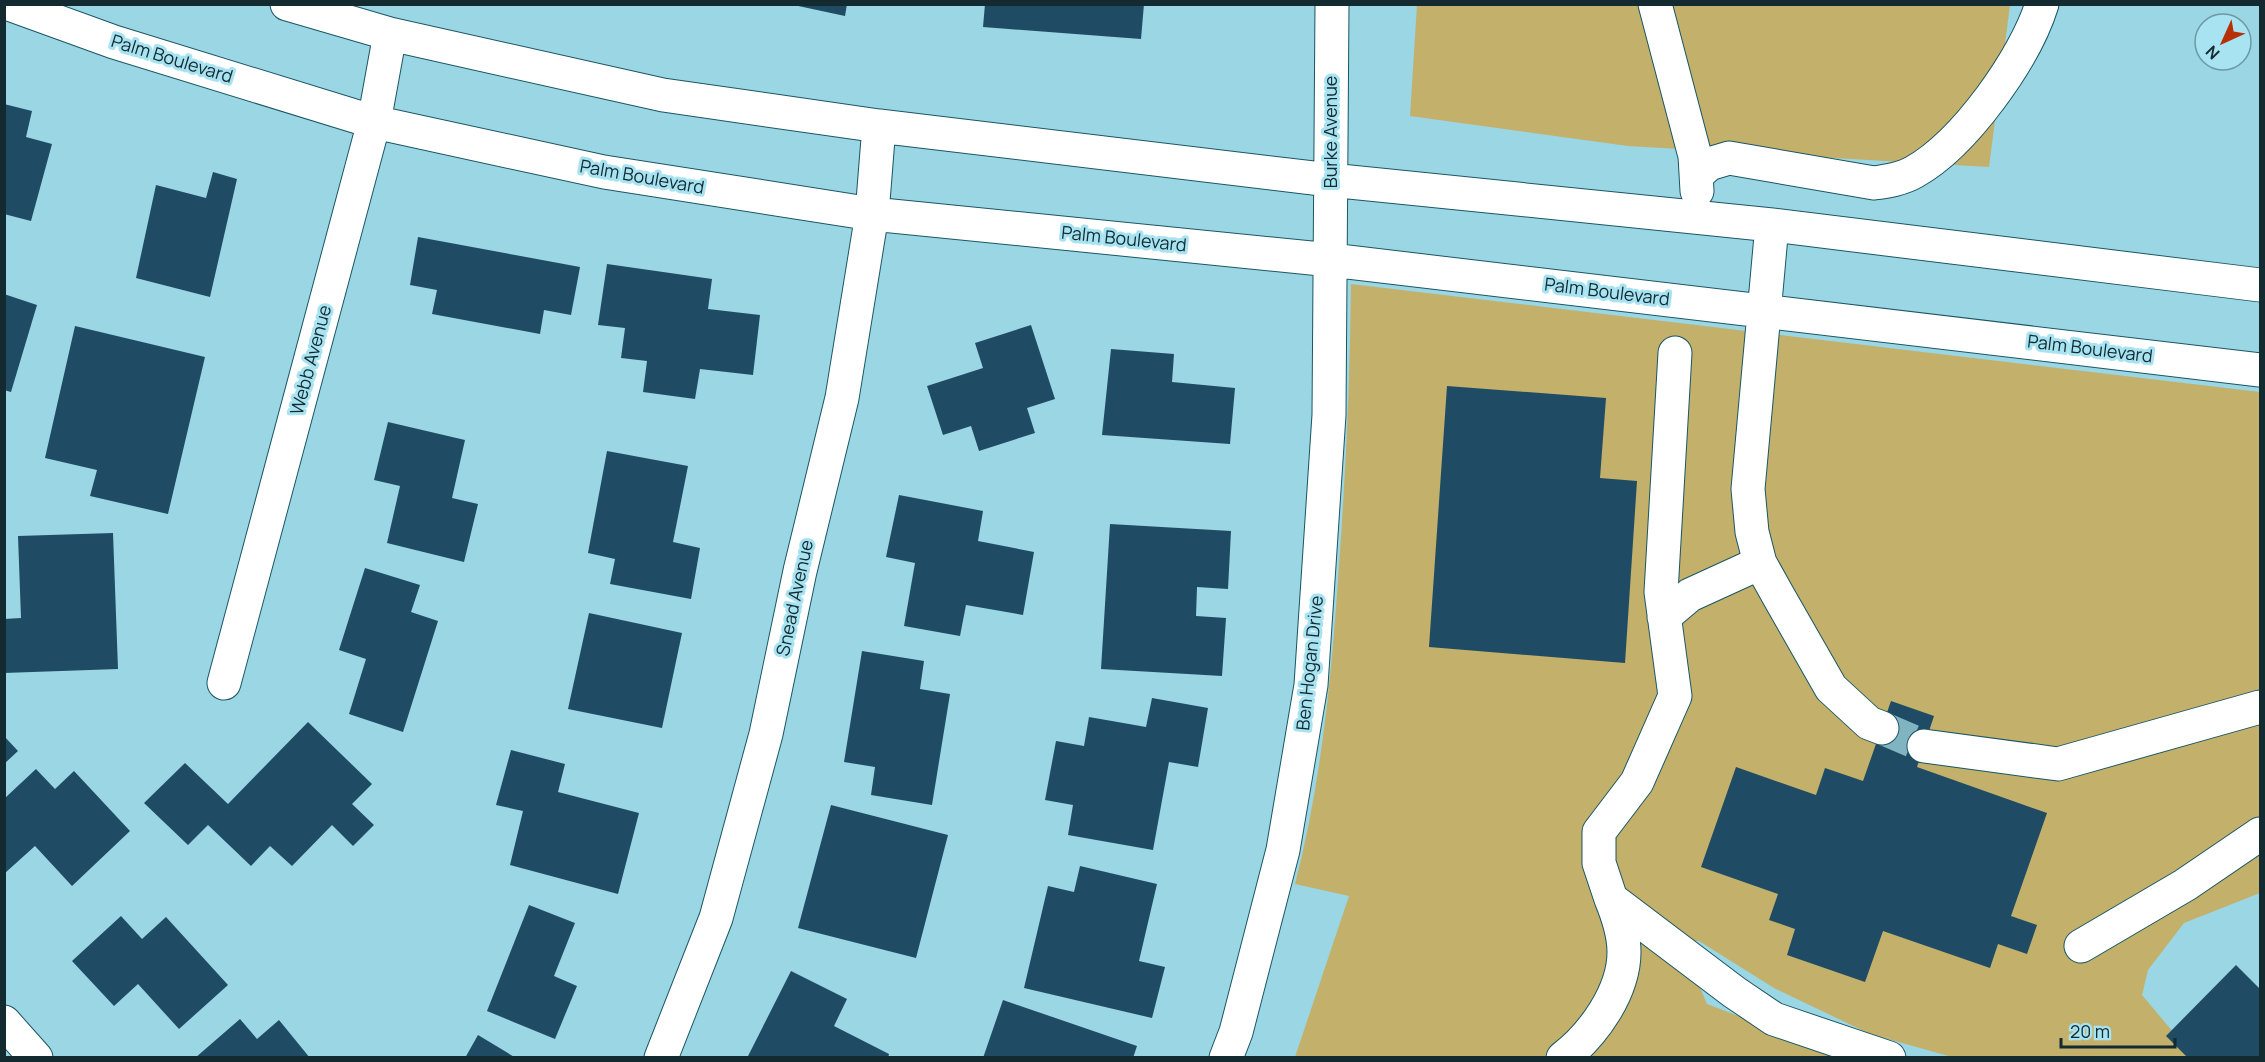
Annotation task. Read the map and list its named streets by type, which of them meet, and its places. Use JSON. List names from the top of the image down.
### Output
{
  "streets": {
    "street": [
      "Palm Boulevard",
      "Burke Avenue",
      "Webb Avenue",
      "Snead Avenue",
      "Ben Hogan Drive"
    ]
  },
  "crossings": [
    ["Palm Boulevard", "Burke Avenue"],
    ["Palm Boulevard", "Webb Avenue"],
    ["Palm Boulevard", "Snead Avenue"],
    ["Palm Boulevard", "Ben Hogan Drive"],
    ["Burke Avenue", "Ben Hogan Drive"]
  ],
  "scale_bar": "20 m",
  "north": "bottom left"
}
